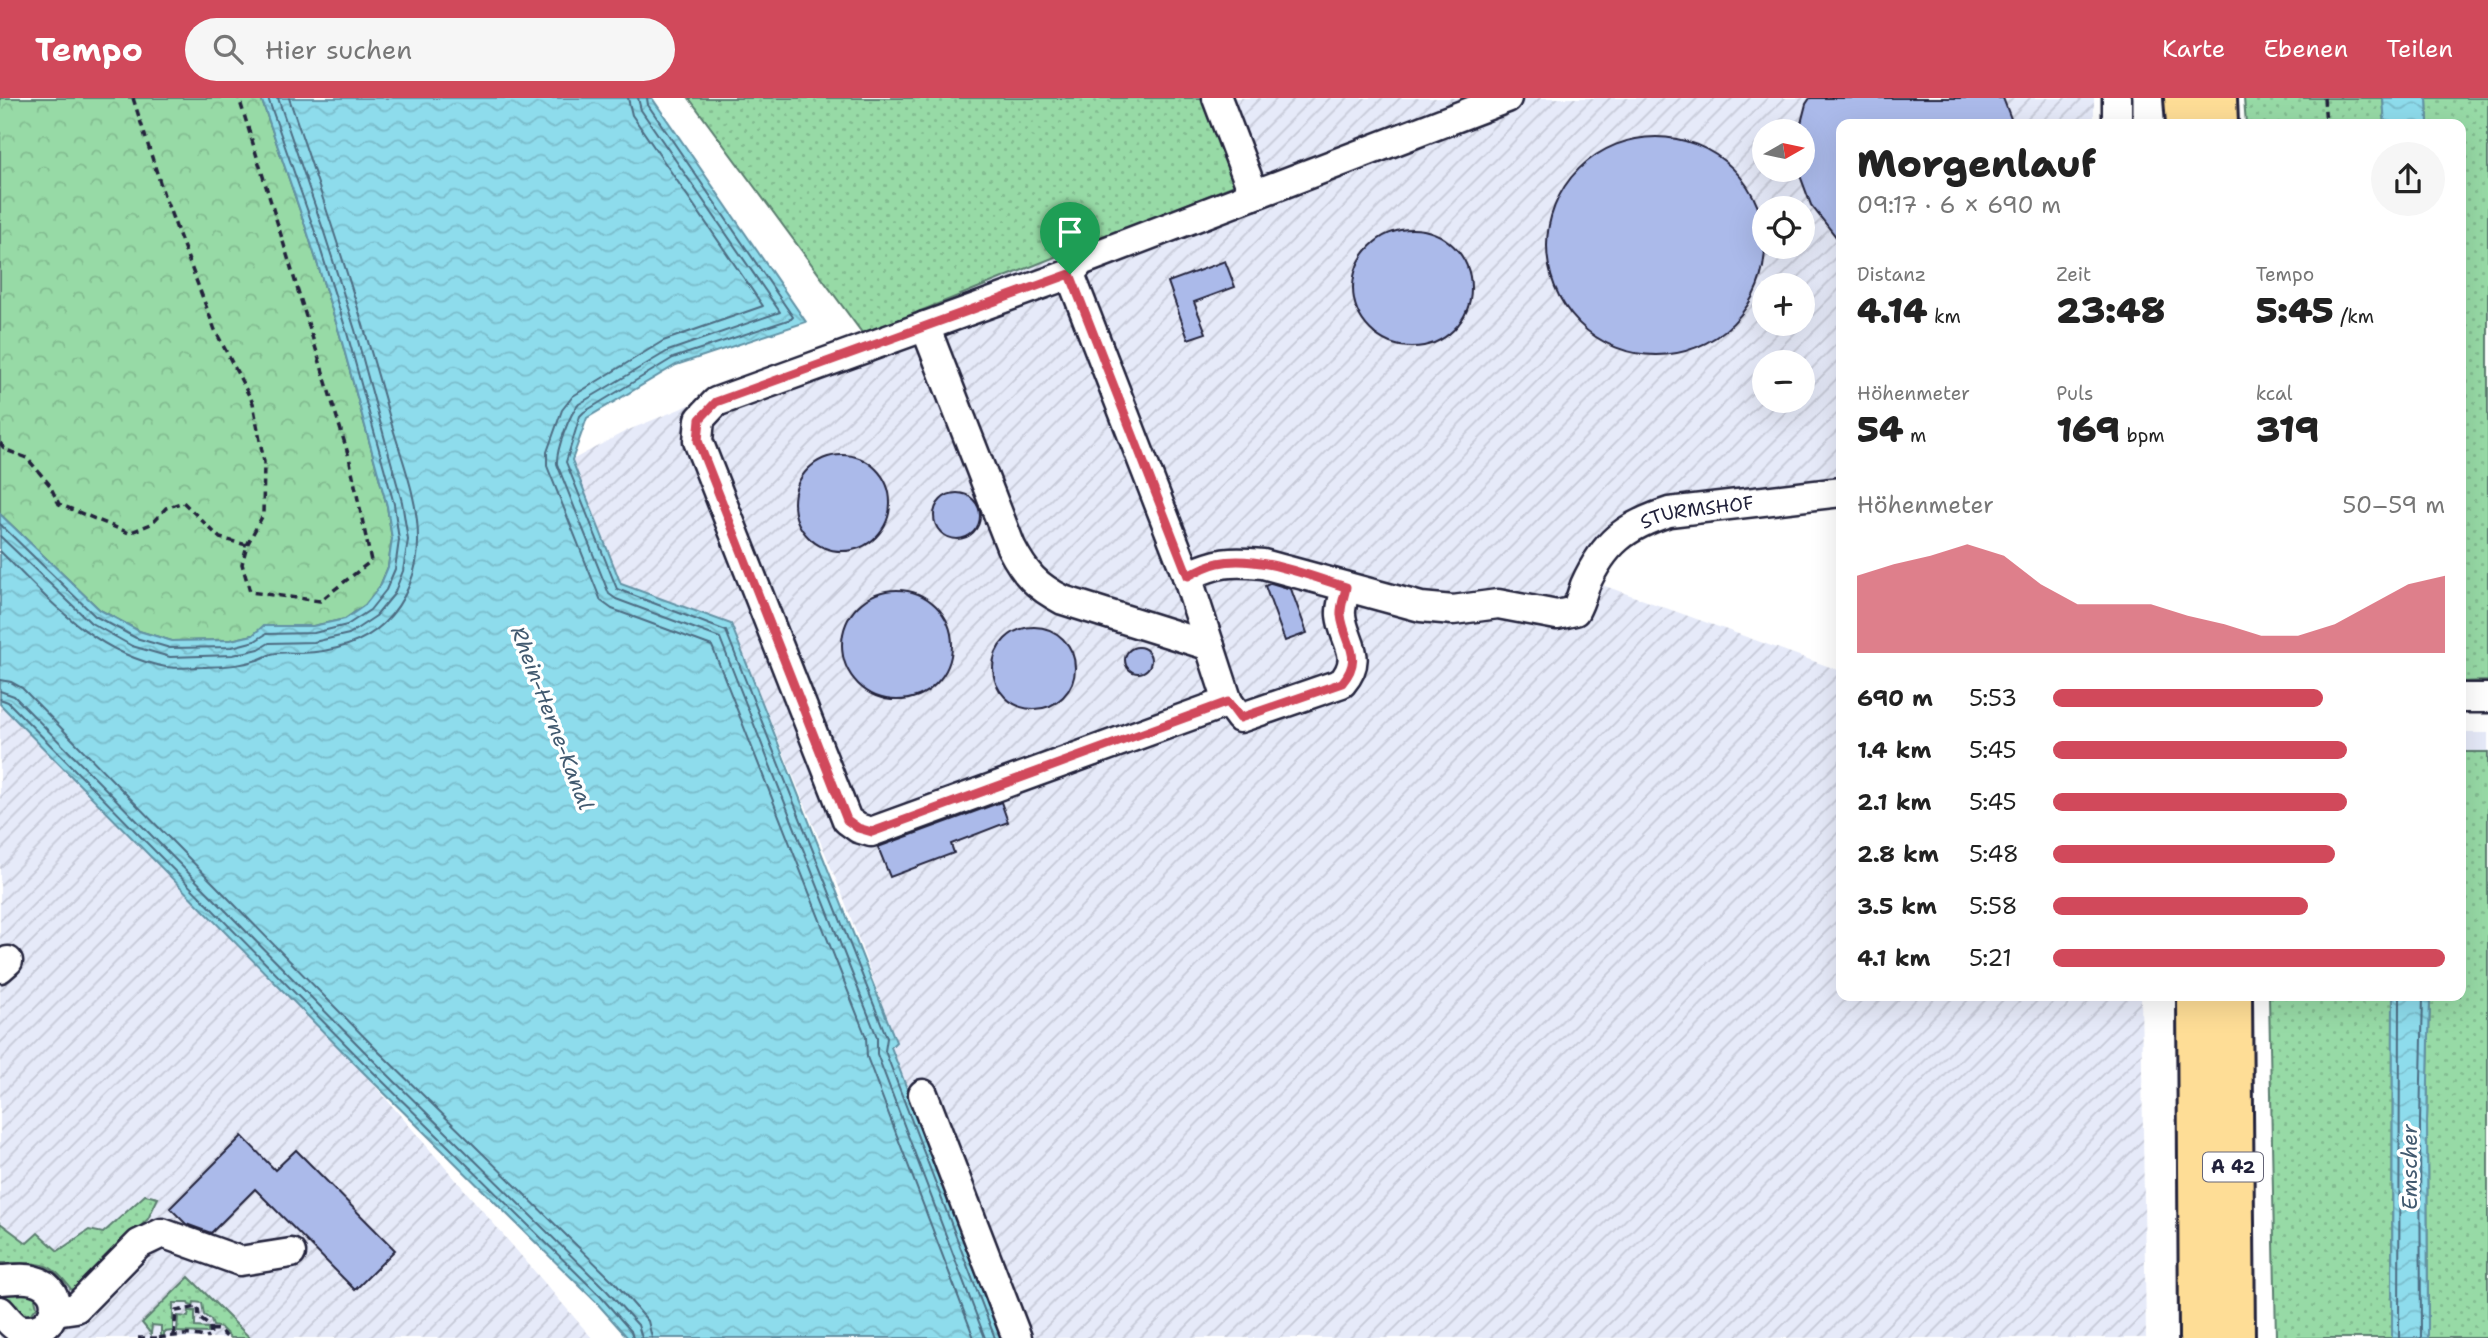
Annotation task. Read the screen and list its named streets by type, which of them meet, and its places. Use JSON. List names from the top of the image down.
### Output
{
  "streets": {
    "highway": ["A 42"],
    "street": ["STURMSHOF"]
  },
  "water": ["Rhein-Herne-Kanal", "Emscher"],
  "north": "right",
  "page": {
    "header": "Tempo",
    "search": "Hier suchen",
    "nav": ["Karte", "Ebenen", "Teilen"],
    "map_buttons": ["+", "−"],
    "heading": ["Morgenlauf", "09:17 · 6 × 690 m"],
    "stats": [
      ["Distanz", "4.14 km"],
      ["Zeit", "23:48"],
      ["Tempo", "5:45 /km"],
      ["Höhenmeter", "54 m"],
      ["Puls", "169 bpm"],
      ["kcal", "319"]
    ],
    "chart": ["Höhenmeter", "50–59 m"],
    "list": [
      {
        "name": "690 m",
        "note": "5:53"
      },
      {
        "name": "1.4 km",
        "note": "5:45"
      },
      {
        "name": "2.1 km",
        "note": "5:45"
      },
      {
        "name": "2.8 km",
        "note": "5:48"
      },
      {
        "name": "3.5 km",
        "note": "5:58"
      },
      {
        "name": "4.1 km",
        "note": "5:21"
      }
    ]
  }
}
